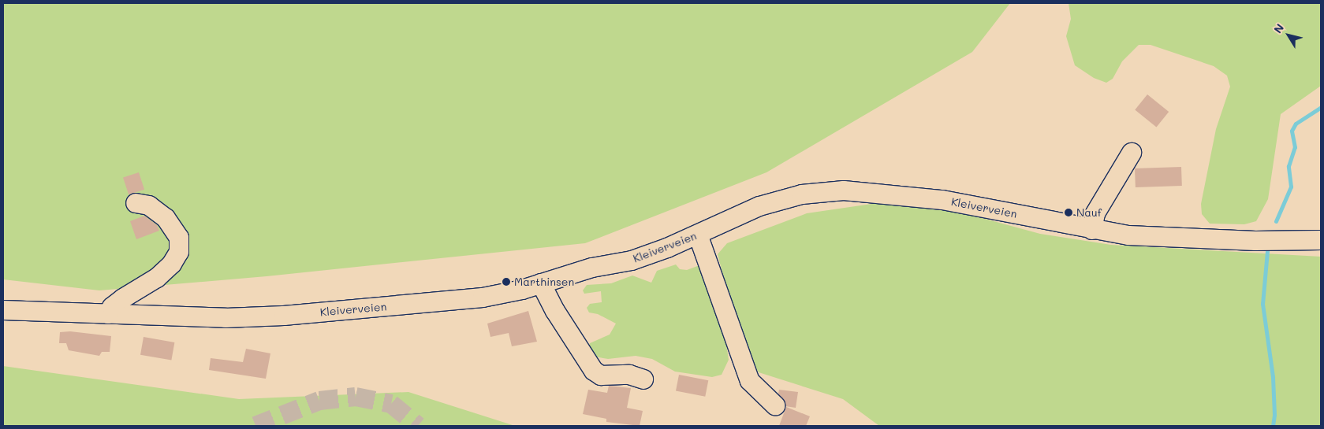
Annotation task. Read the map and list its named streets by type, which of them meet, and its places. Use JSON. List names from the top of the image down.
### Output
{
  "streets": {
    "street": ["Kleiverveien"]
  },
  "places": ["Nauf", "Marthinsen"],
  "north": "top left"
}
